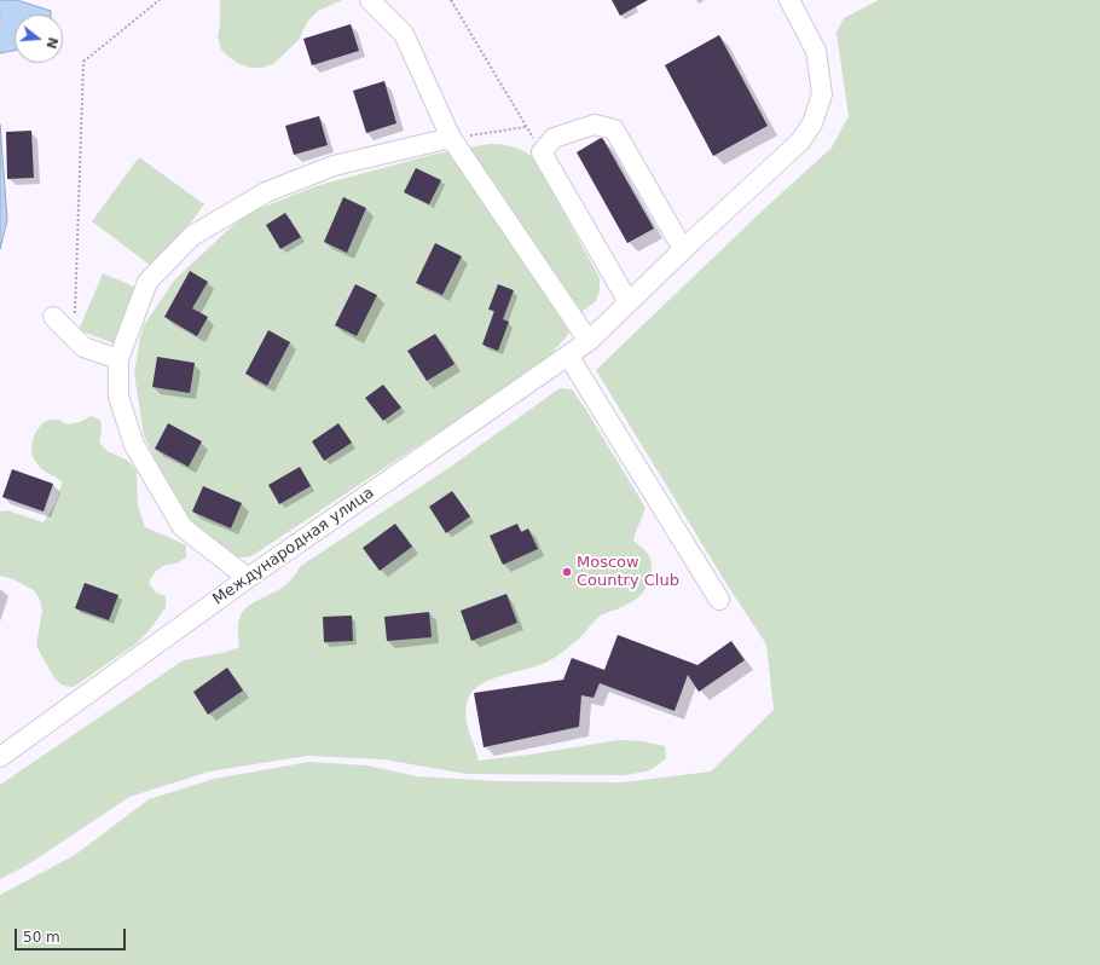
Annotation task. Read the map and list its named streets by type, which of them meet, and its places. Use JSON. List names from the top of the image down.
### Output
{
  "streets": {
    "street": ["Международная улица"]
  },
  "places": ["Moscow Country Club"],
  "scale_bar": "50 m",
  "north": "right"
}
